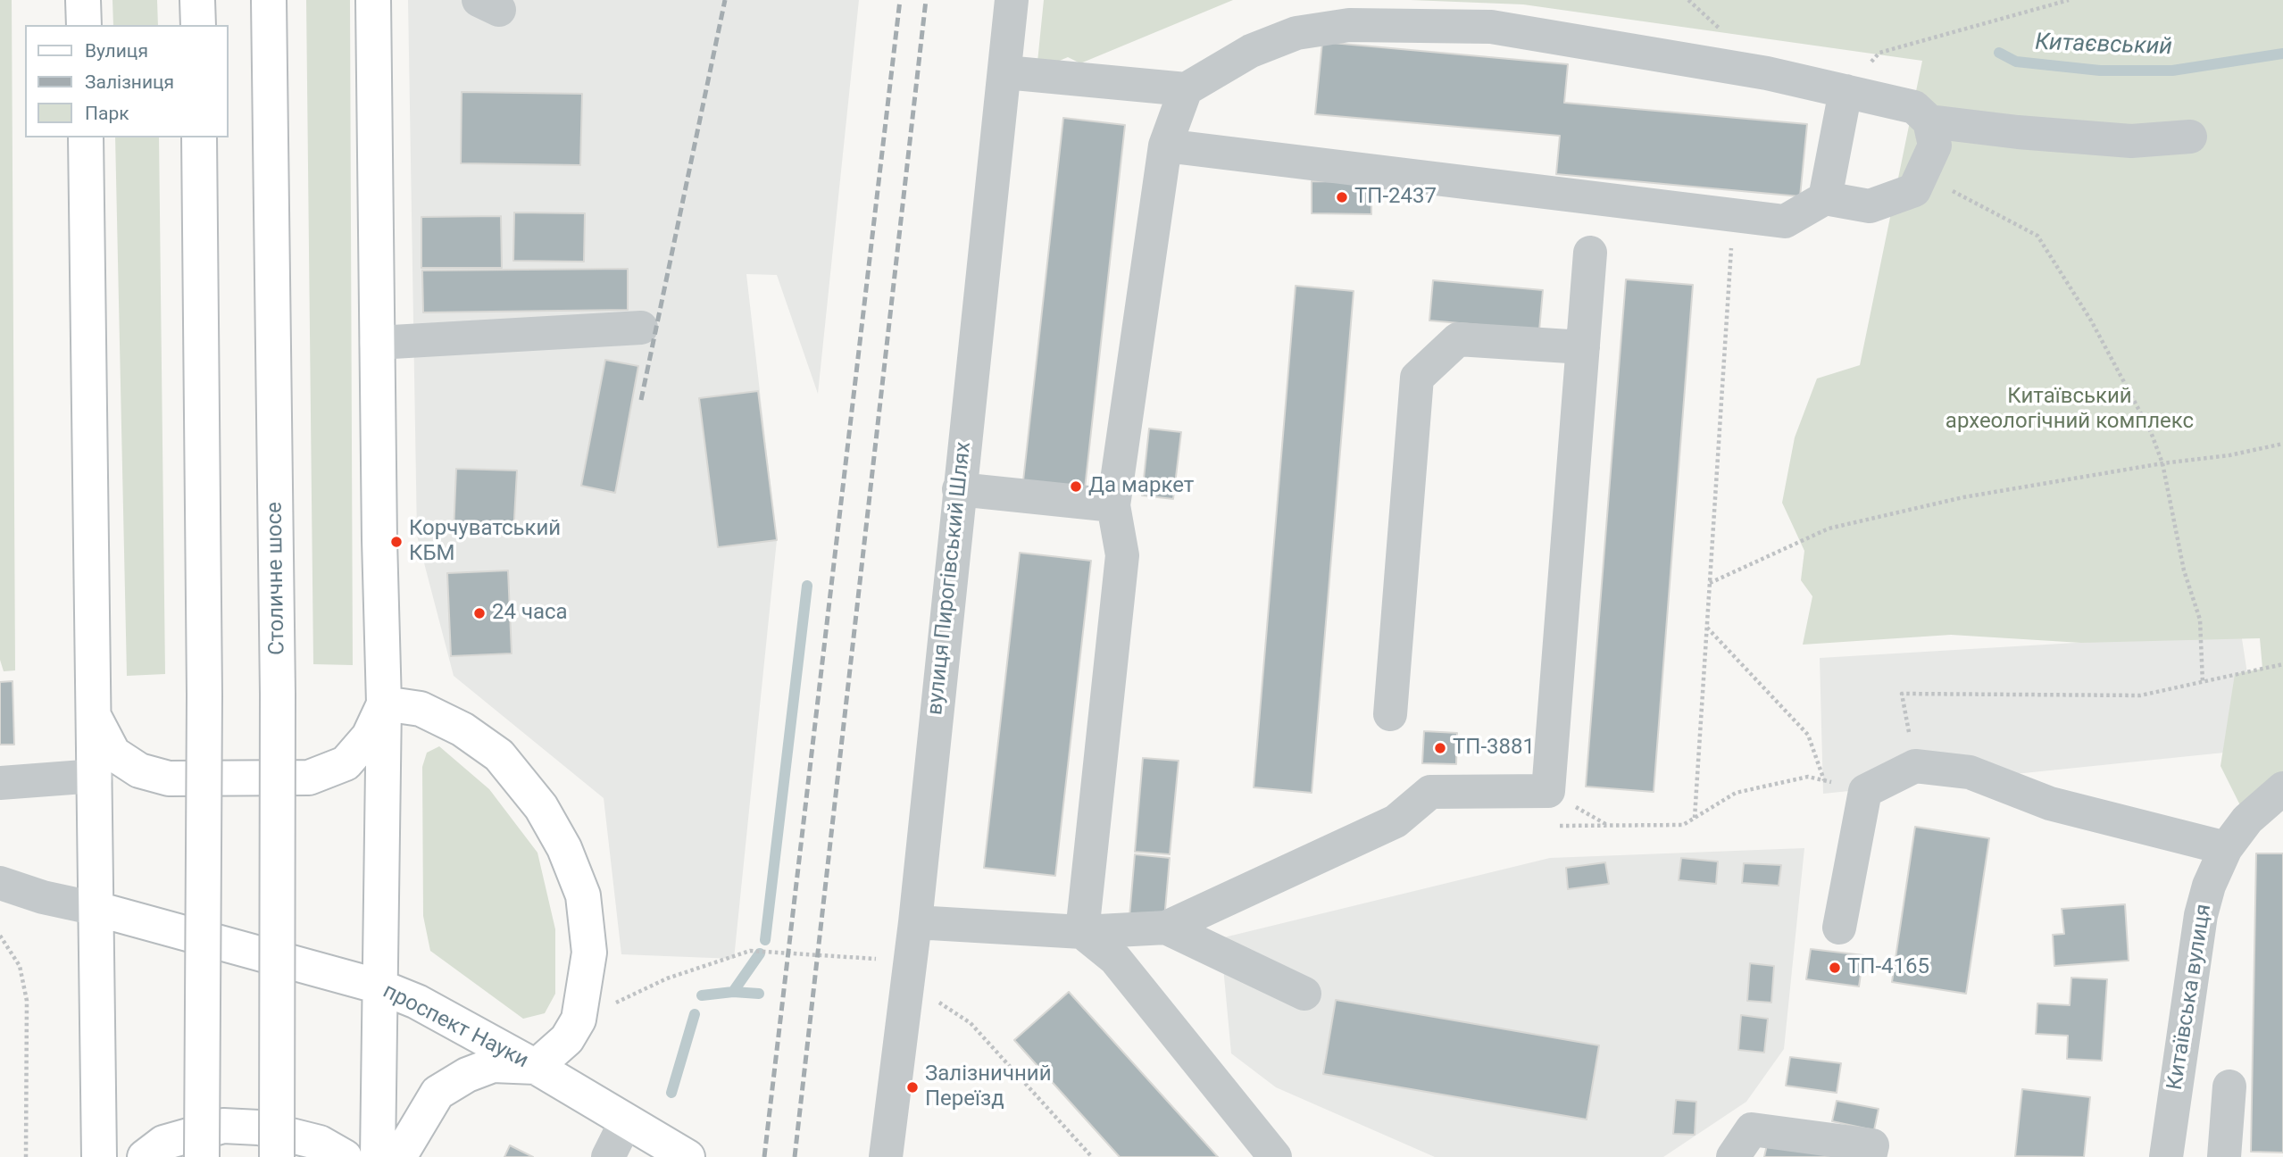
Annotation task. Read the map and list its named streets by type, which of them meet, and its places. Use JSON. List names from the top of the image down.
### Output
{
  "streets": {
    "main road": ["Столичне шосе", "проспект Науки"],
    "street": ["вулиця Пирогівський Шлях", "Китаївська вулиця"]
  },
  "water": ["Китаєвський"],
  "parks": ["Китаївський археологічний комплекс"],
  "places": [
    "ТП-2437",
    "Да маркет",
    "Корчуватський КБМ",
    "24 часа",
    "ТП-3881",
    "ТП-4165",
    "Залізничний Переїзд"
  ],
  "legend": ["Вулиця", "Залізниця", "Парк"]
}
